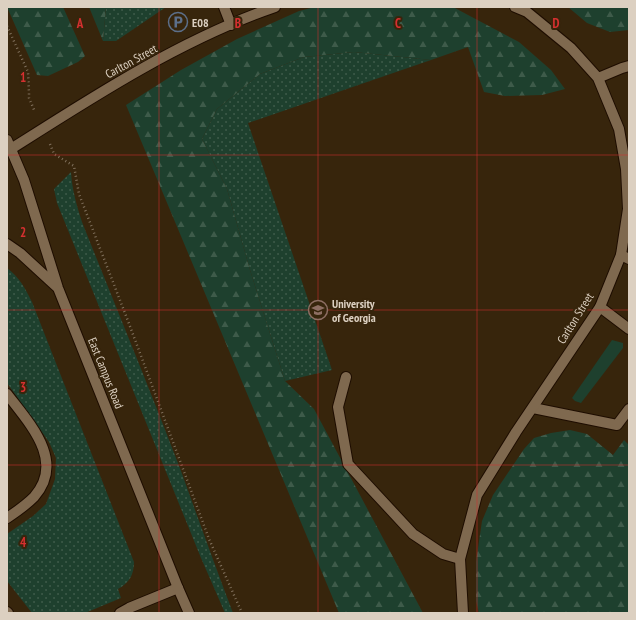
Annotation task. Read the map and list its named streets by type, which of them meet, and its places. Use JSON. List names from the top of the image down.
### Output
{
  "streets": {
    "street": ["Carlton Street", "East Campus Road"]
  },
  "crossings": [
    ["Carlton Street", "East Campus Road"]
  ],
  "places": {
    "parking": ["E08"],
    "school or university": ["University of Georgia"]
  },
  "grid": {
    "columns": [
      "A",
      "B",
      "C",
      "D"
    ],
    "rows": [
      "1",
      "2",
      "3",
      "4"
    ]
  }
}
